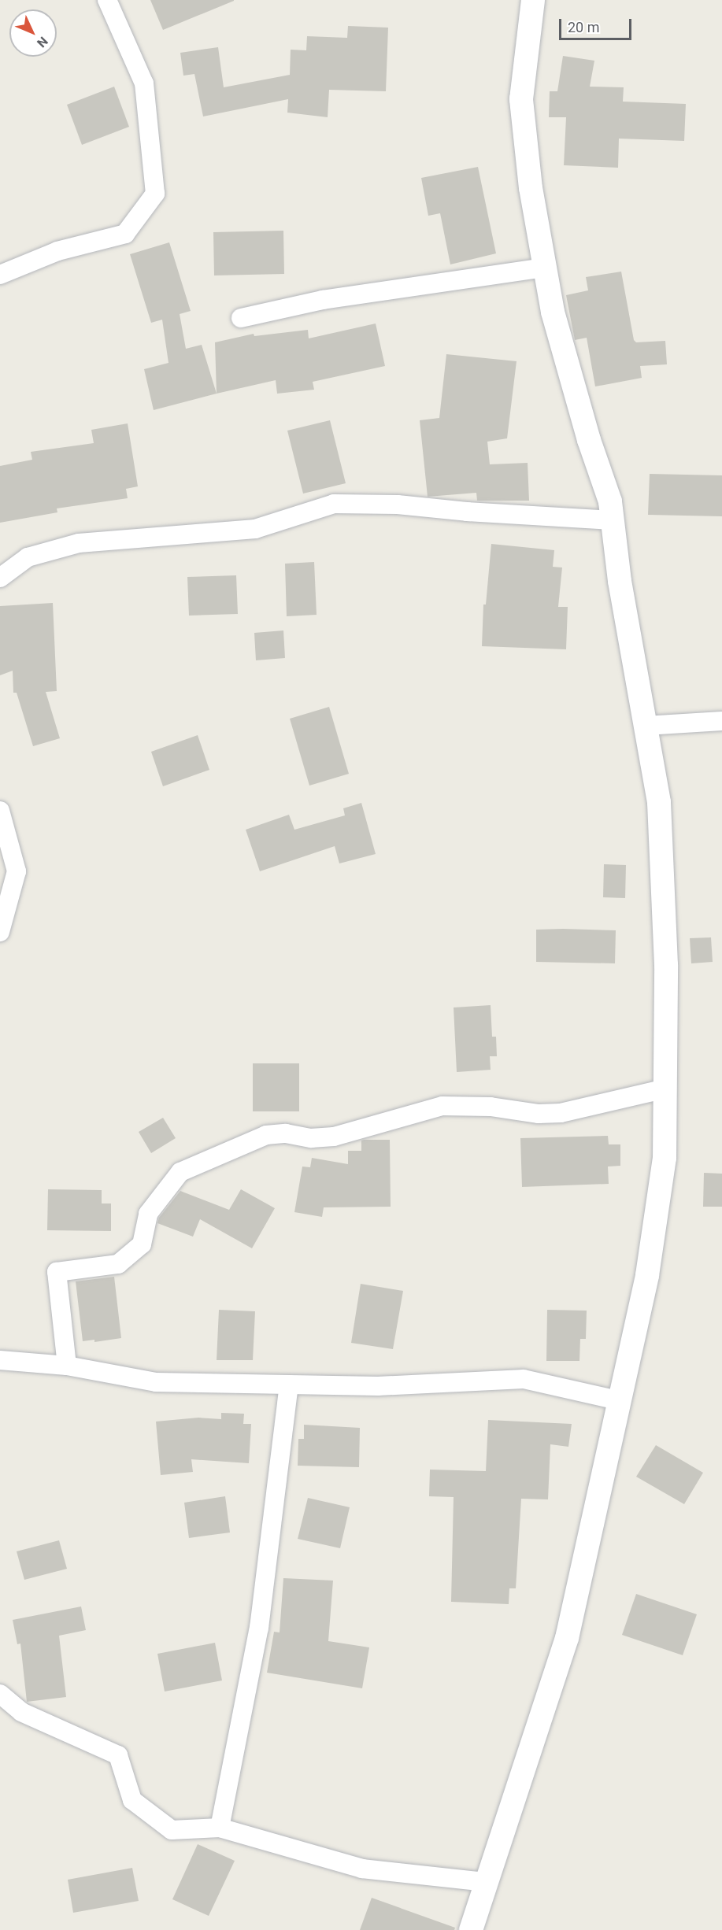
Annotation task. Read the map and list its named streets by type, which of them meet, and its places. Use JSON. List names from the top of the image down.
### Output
{
  "scale_bar": "20 m",
  "north": "bottom right"
}
